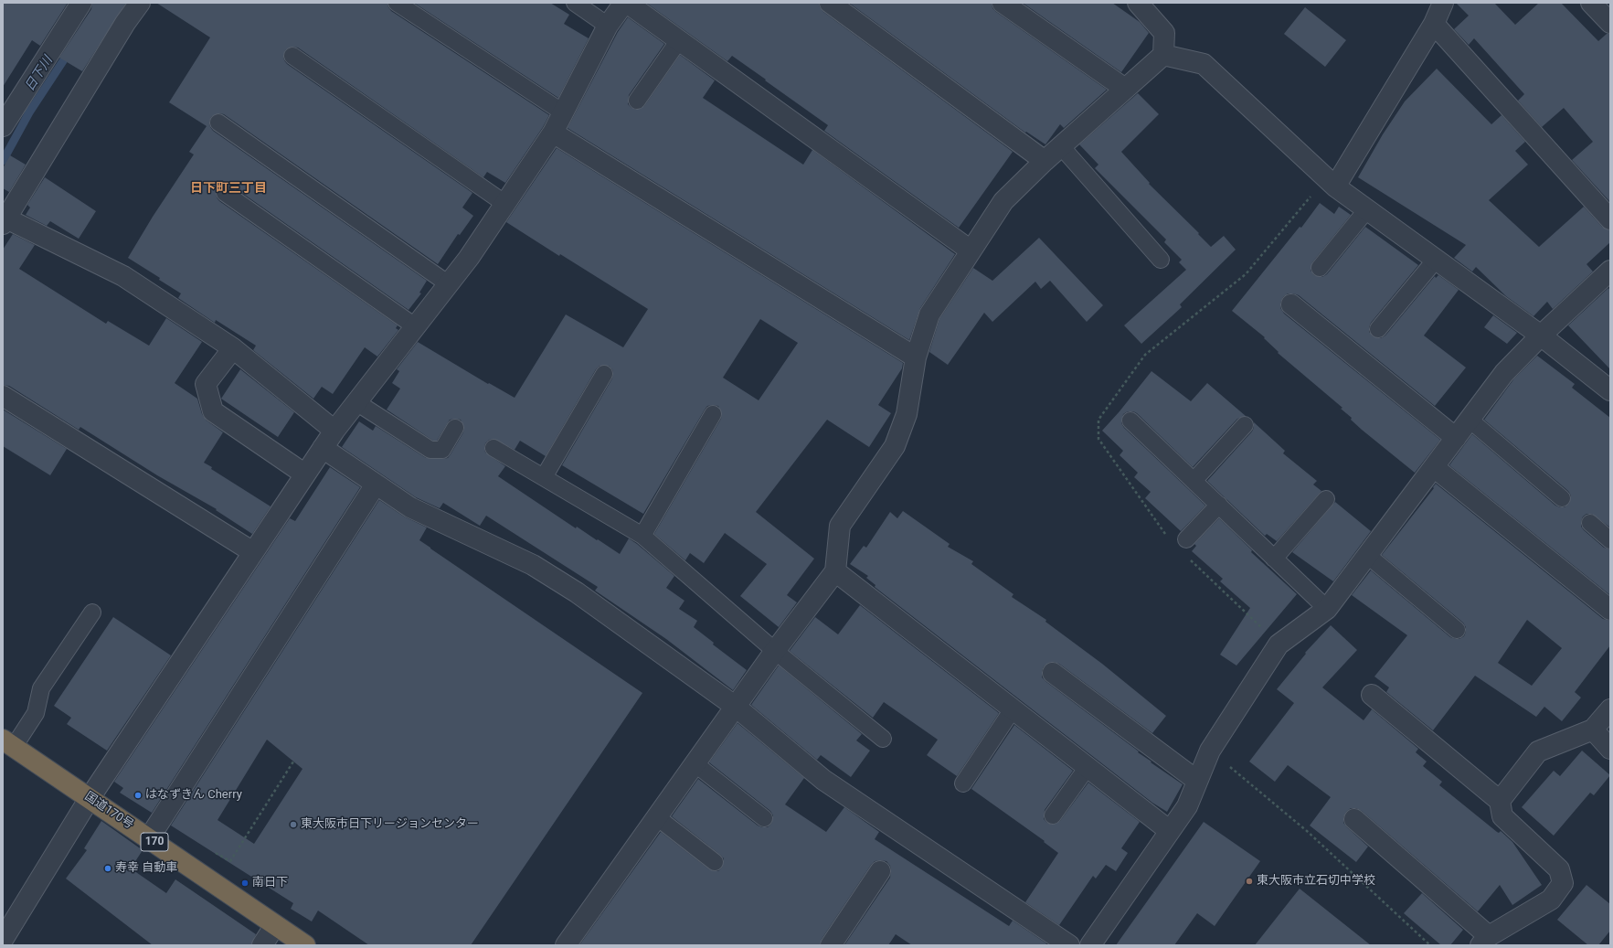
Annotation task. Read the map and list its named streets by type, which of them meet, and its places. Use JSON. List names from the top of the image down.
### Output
{
  "streets": {
    "highway": ["国道170号", "170"]
  },
  "districts": ["日下町三丁目"],
  "water": ["日下川"],
  "places": [
    "はなずきん Cherry",
    "東大阪市日下リージョンセンター",
    "寿幸 自動車",
    "東大阪市立石切中学校",
    "南日下"
  ]
}
